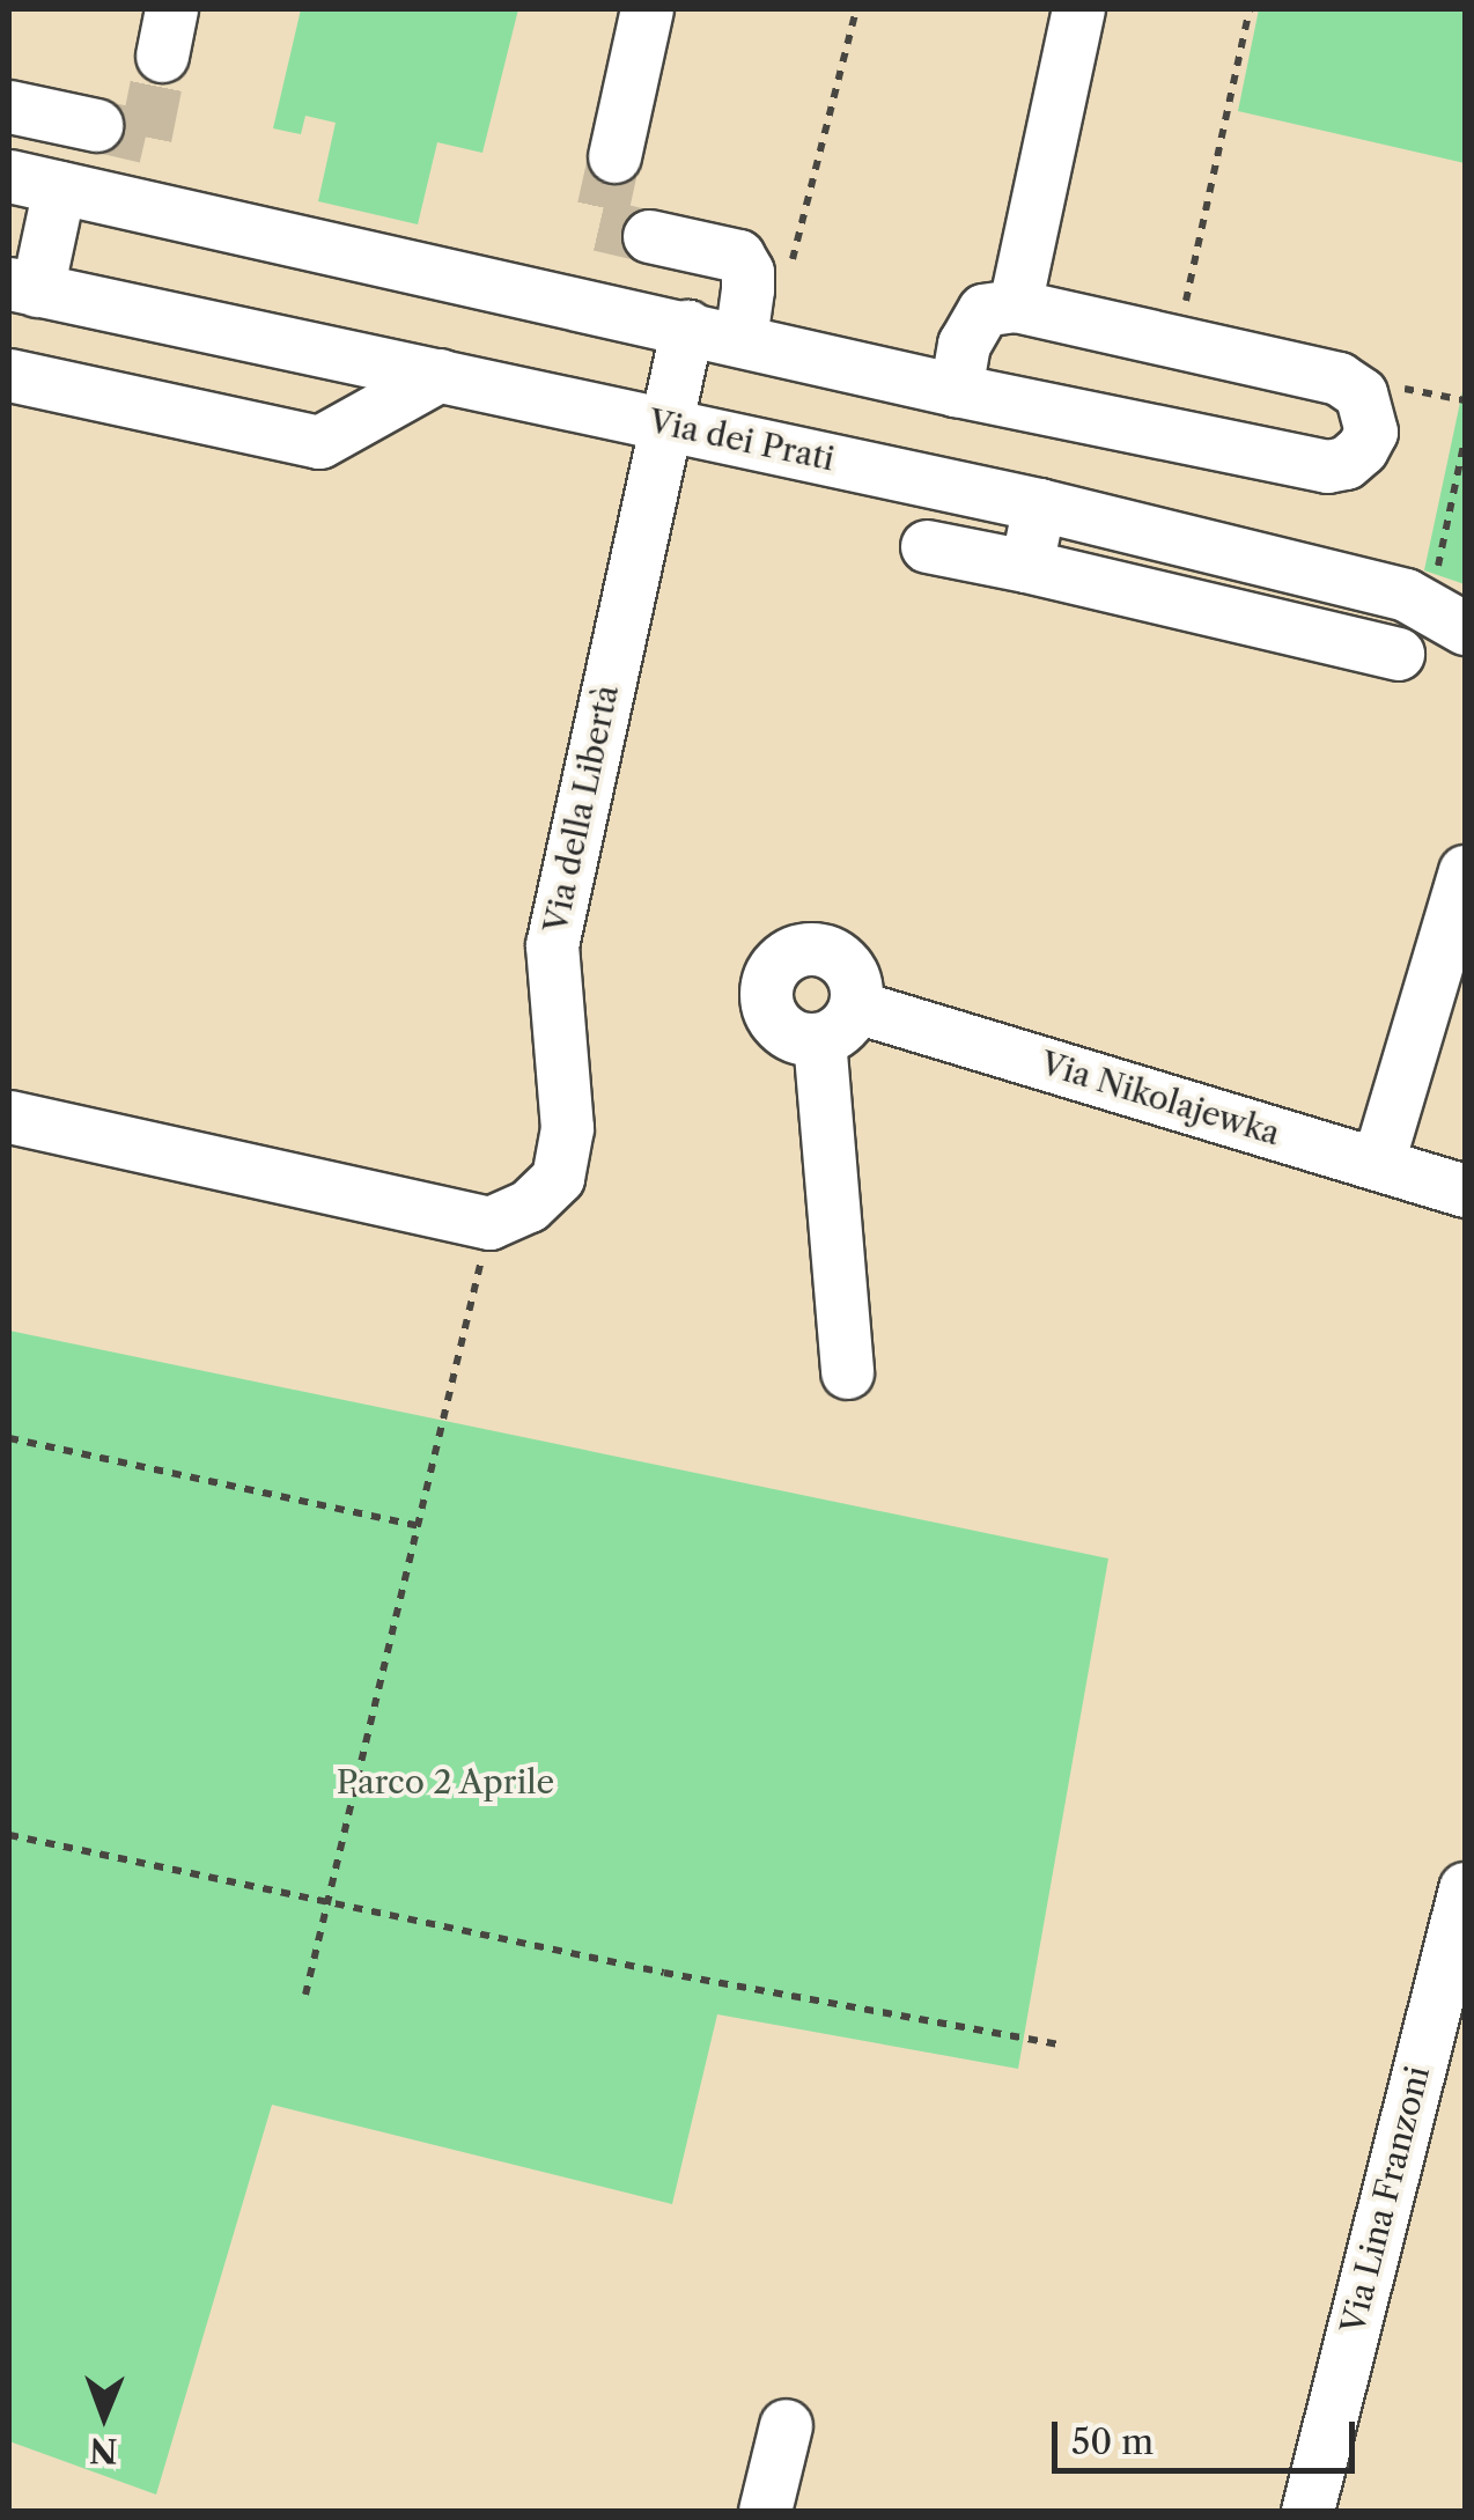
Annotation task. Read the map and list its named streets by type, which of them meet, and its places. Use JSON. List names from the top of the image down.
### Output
{
  "streets": {
    "street": [
      "Via dei Prati",
      "Via della Libertà",
      "Via Nikolajewka",
      "Via Lina Franzoni"
    ]
  },
  "crossings": [
    ["Via dei Prati", "Via della Libertà"]
  ],
  "parks": ["Parco 2 Aprile"],
  "scale_bar": "50 m",
  "north": "bottom"
}
